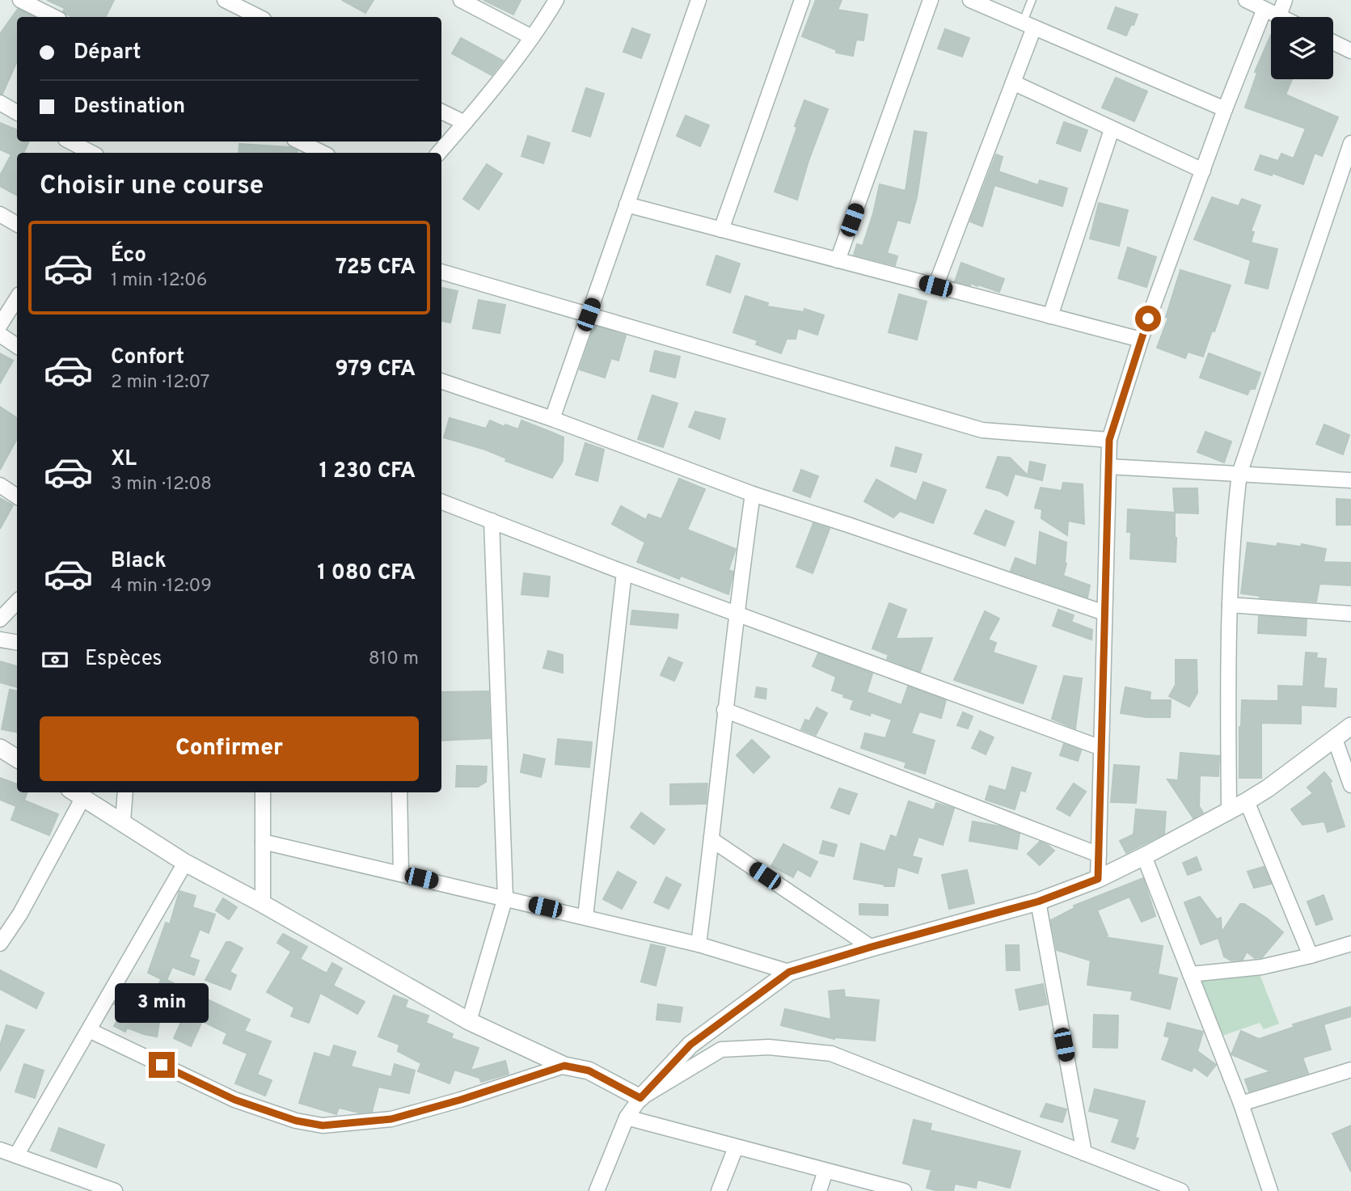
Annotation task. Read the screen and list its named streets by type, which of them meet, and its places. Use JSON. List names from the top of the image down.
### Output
{
  "page": {
    "banner": ["Départ", "Destination"],
    "heading": "Choisir une course",
    "list": [
      {
        "name": "Éco",
        "note": "1 min · 12:06",
        "value": "725 CFA"
      },
      {
        "name": "Confort",
        "note": "2 min · 12:07",
        "value": "979 CFA"
      },
      {
        "name": "XL",
        "note": "3 min · 12:08",
        "value": "1 230 CFA"
      },
      {
        "name": "Black",
        "note": "4 min · 12:09",
        "value": "1 080 CFA"
      }
    ],
    "pay": ["Espèces", "810 m"],
    "buttons": "Confirmer",
    "bubble": "3 min"
  }
}
